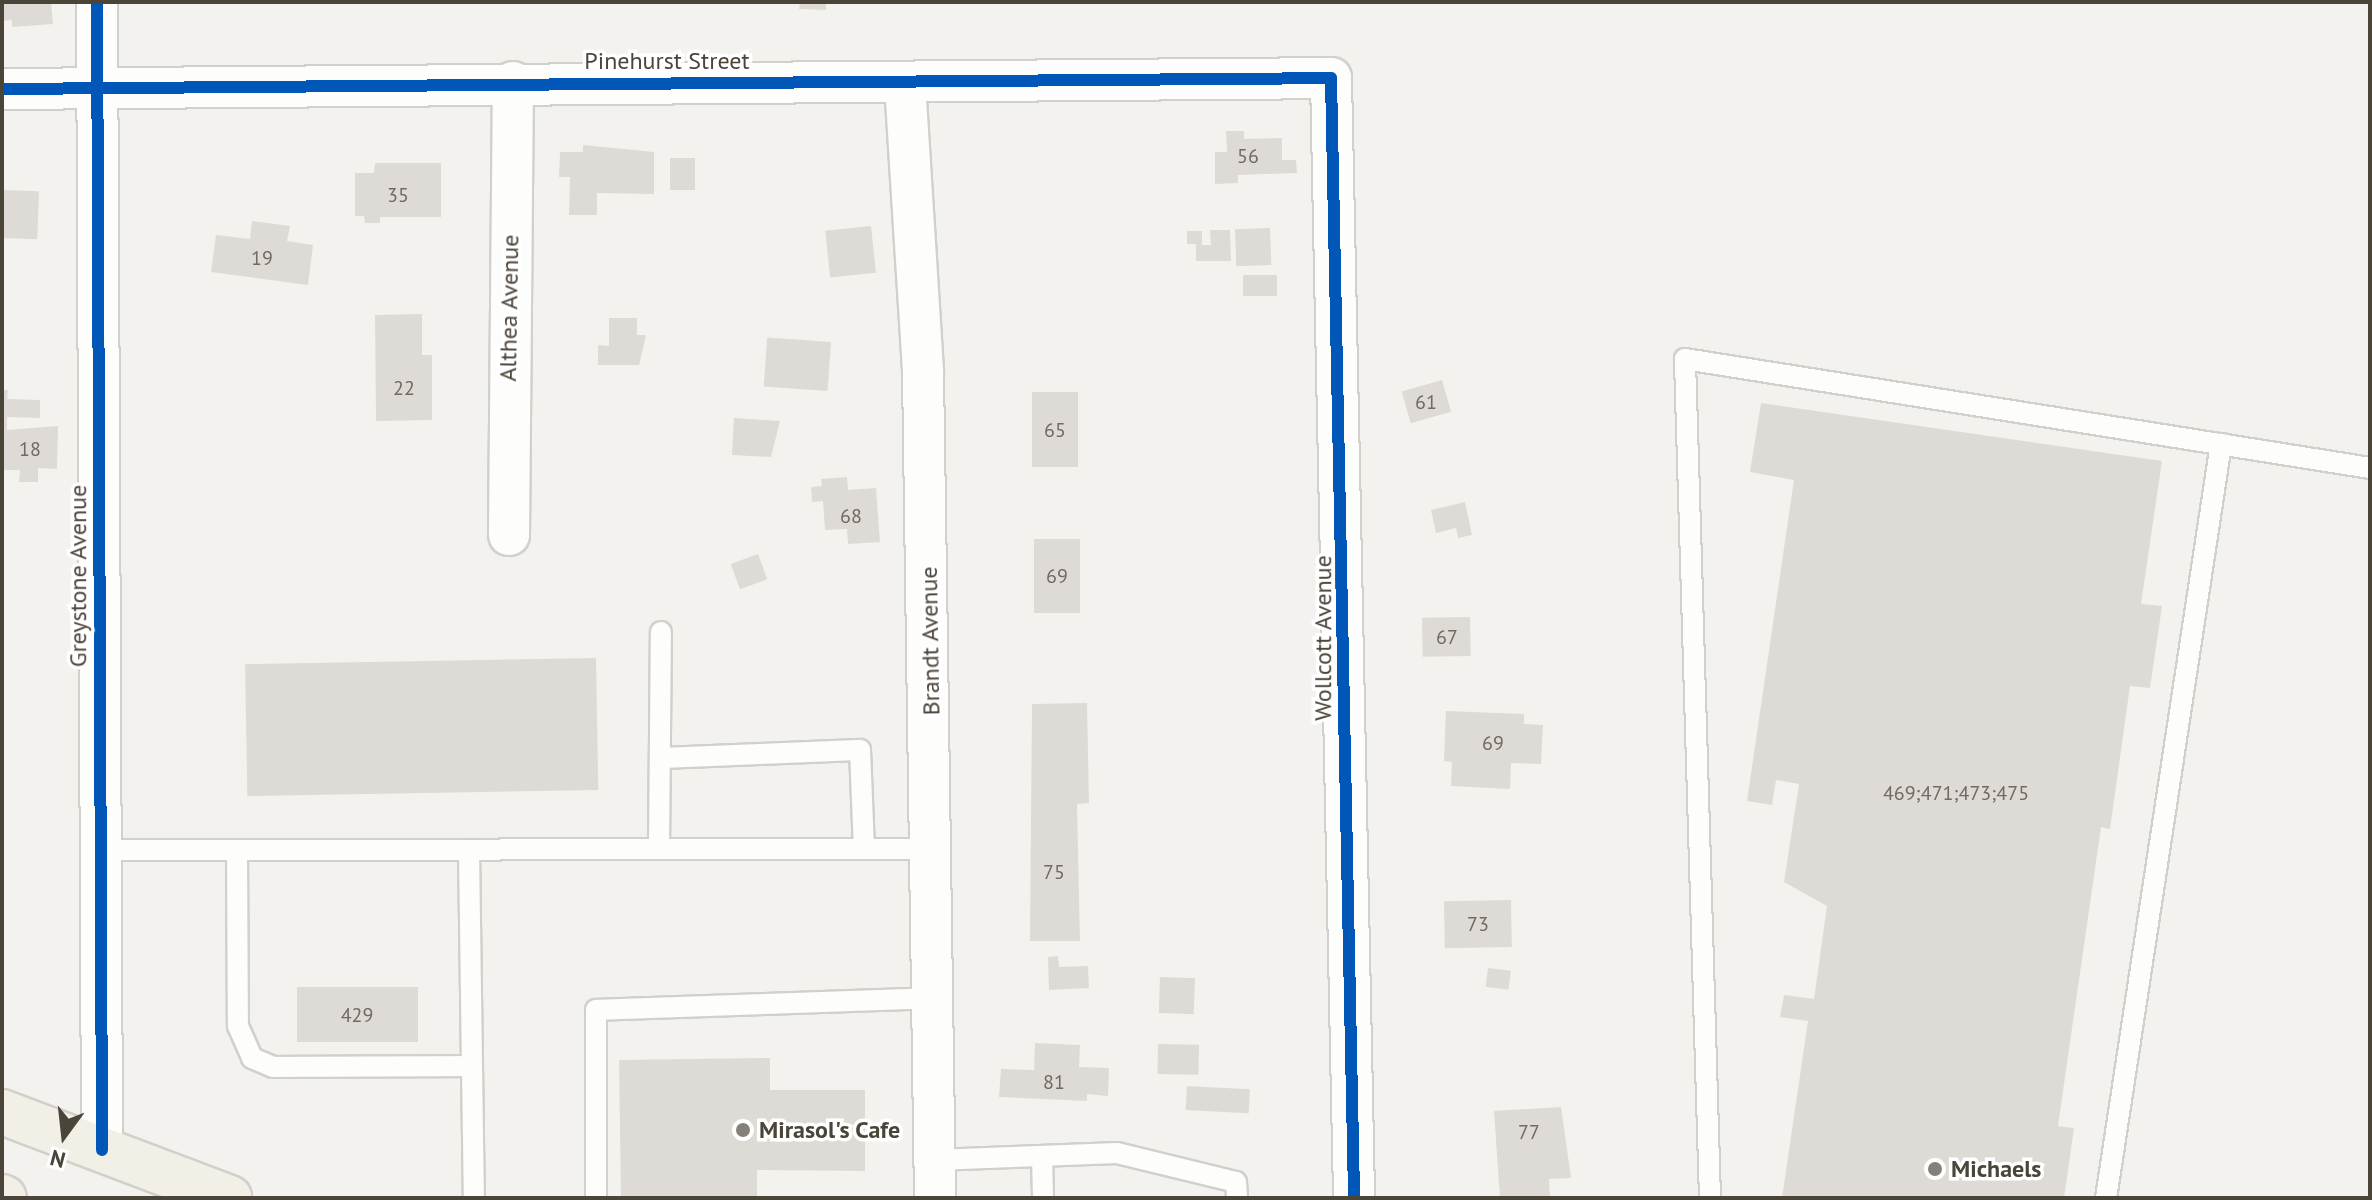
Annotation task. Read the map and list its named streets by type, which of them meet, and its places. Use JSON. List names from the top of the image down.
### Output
{
  "streets": {
    "street": [
      "Pinehurst Street",
      "Althea Avenue",
      "Greystone Avenue",
      "Wollcott Avenue",
      "Brandt Avenue"
    ]
  },
  "crossings": [
    ["Pinehurst Street", "Althea Avenue"],
    ["Pinehurst Street", "Greystone Avenue"],
    ["Pinehurst Street", "Wollcott Avenue"],
    ["Pinehurst Street", "Brandt Avenue"]
  ],
  "places": ["Mirasol's Cafe", "Michaels"],
  "house_numbers": [
    "56",
    "35",
    "19",
    "22",
    "61",
    "65",
    "18",
    "68",
    "69",
    "67",
    "69",
    "469;471;473;475",
    "75",
    "73",
    "429",
    "81",
    "77"
  ],
  "north": "bottom"
}
